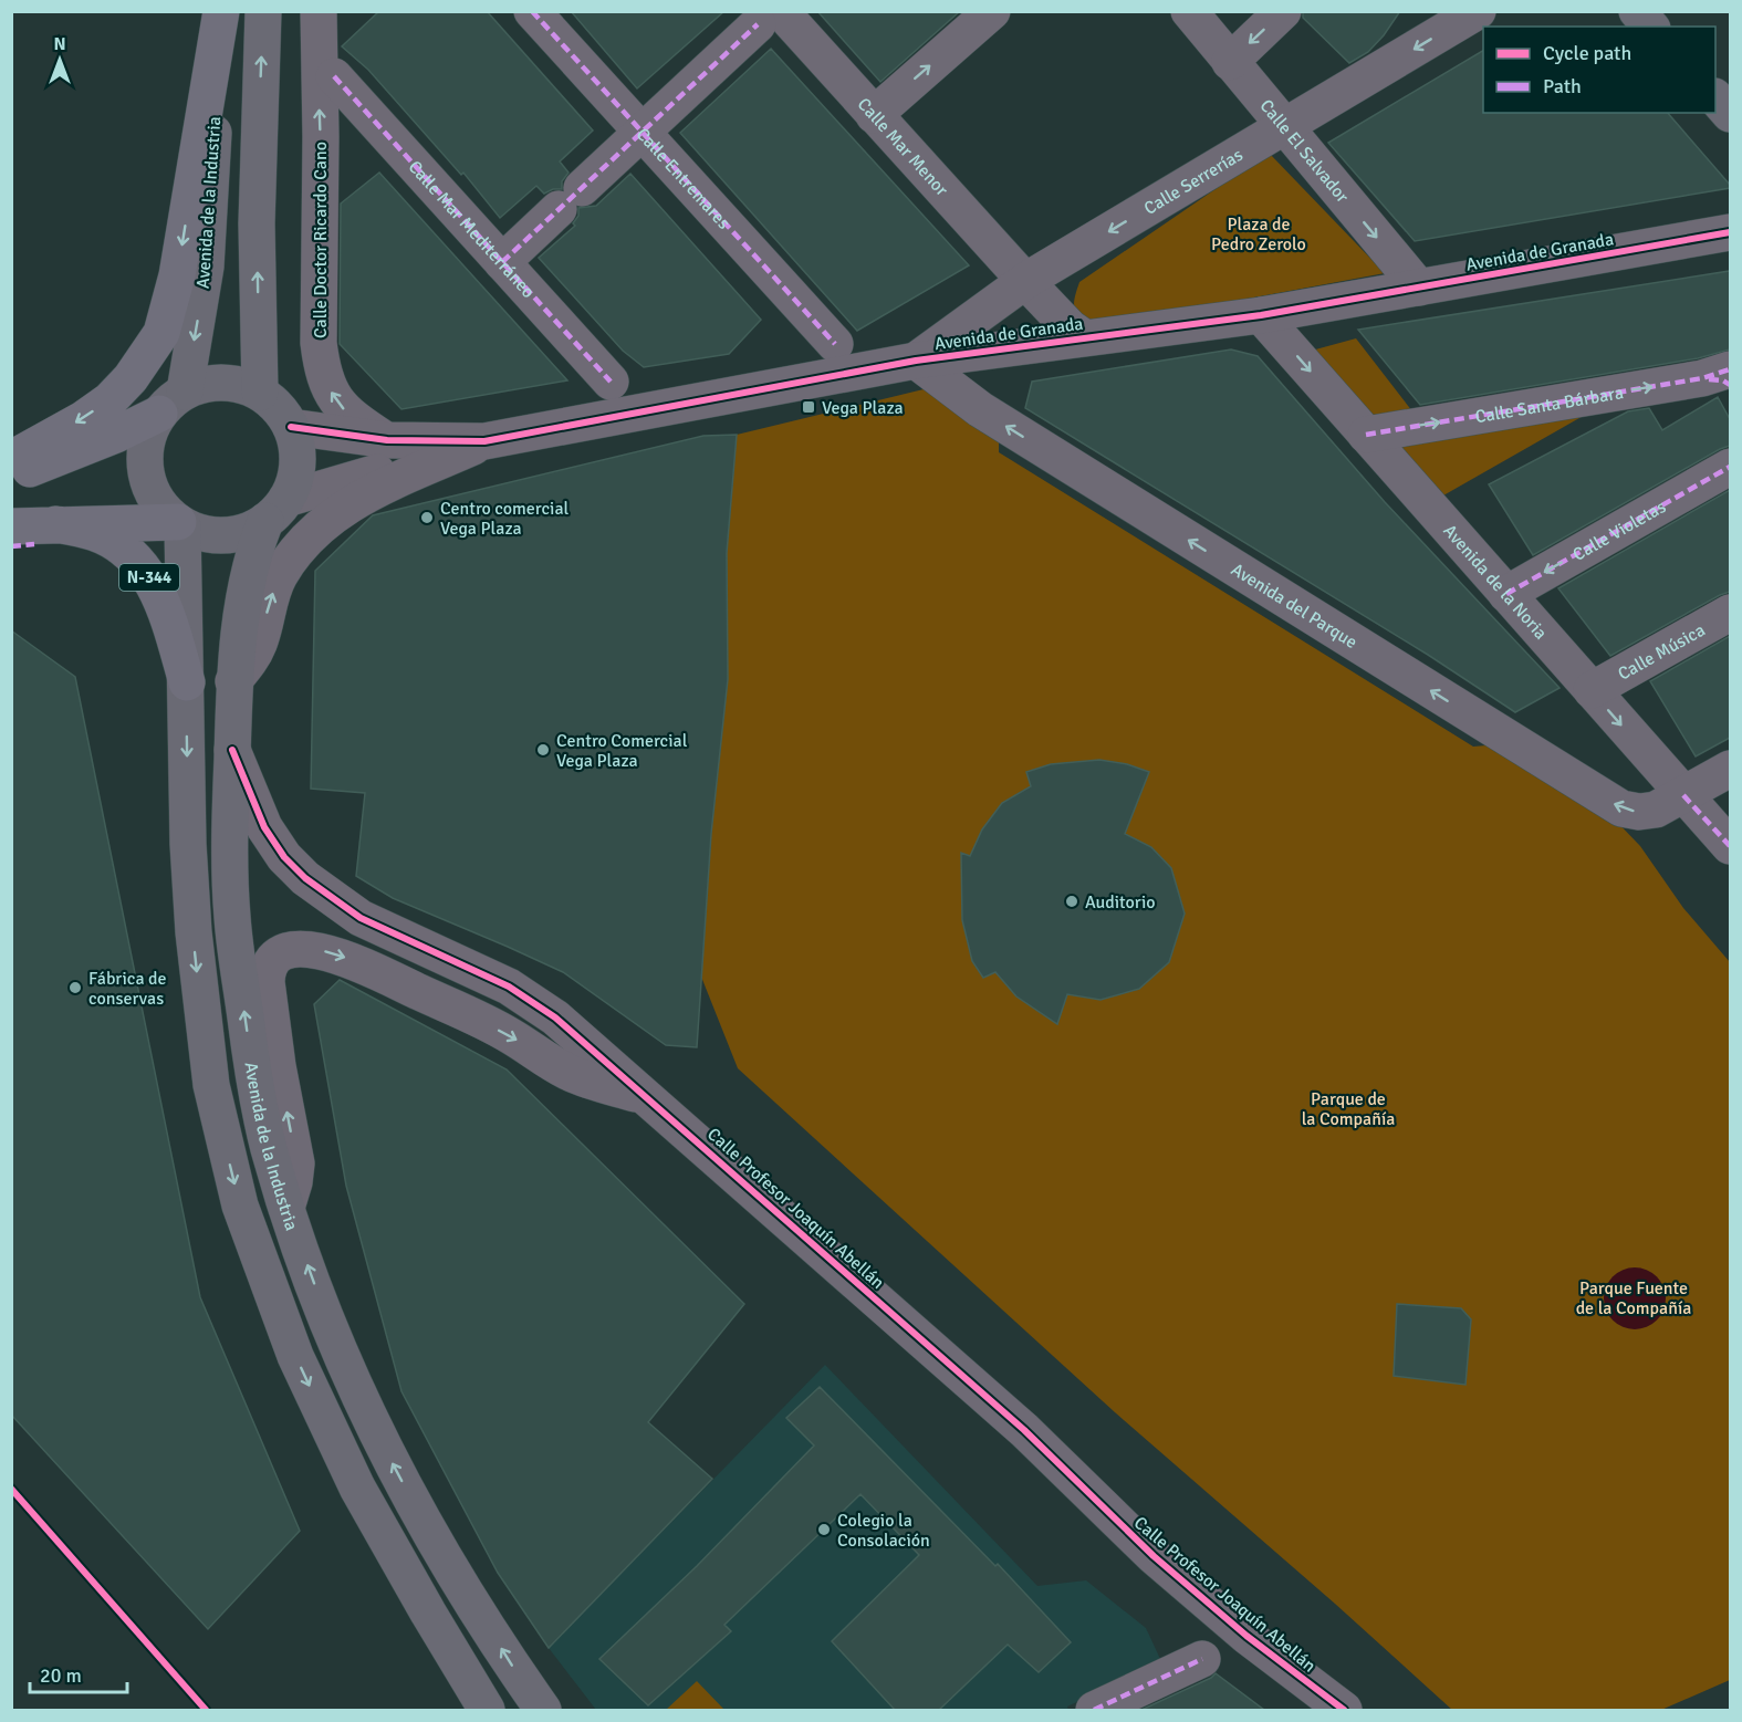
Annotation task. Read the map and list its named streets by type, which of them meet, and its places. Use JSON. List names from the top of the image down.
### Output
{
  "streets": {
    "highway": ["N-344"],
    "main road": ["Avenida de la Industria"],
    "street": [
      "Calle Mar Menor",
      "Calle El Salvador",
      "Calle Entremares",
      "Calle Serrerías",
      "Calle Mar Mediterráneo",
      "Calle Doctor Ricardo Cano",
      "Avenida de Granada",
      "Calle Santa Bárbara",
      "Calle Violetas",
      "Avenida de la Noria",
      "Avenida del Parque",
      "Calle Música",
      "Calle Profesor Joaquín Abellán"
    ]
  },
  "crossings": [
    ["Calle Mar Menor", "Calle Serrerías"],
    ["Calle Mar Menor", "Avenida de Granada"],
    ["Calle El Salvador", "Calle Serrerías"],
    ["Calle El Salvador", "Avenida de Granada"],
    ["Calle Serrerías", "Avenida de Granada"],
    ["Calle Serrerías", "Avenida del Parque"],
    ["Avenida de la Industria", "Avenida de Granada"],
    ["Avenida de la Industria", "Calle Profesor Joaquín Abellán"],
    ["Calle Doctor Ricardo Cano", "Avenida de Granada"],
    ["Avenida de Granada", "Avenida de la Noria"],
    ["Avenida de Granada", "Avenida del Parque"],
    ["Calle Santa Bárbara", "Avenida de la Noria"],
    ["Calle Violetas", "Avenida de la Noria"],
    ["Avenida de la Noria", "Avenida del Parque"],
    ["Avenida de la Noria", "Calle Música"]
  ],
  "one_way": [
    "Calle El Salvador",
    "Calle Doctor Ricardo Cano",
    "Calle Santa Bárbara",
    "Calle Violetas",
    "Avenida de la Noria",
    "Avenida del Parque"
  ],
  "parks": ["Plaza de Pedro Zerolo", "Parque de la Compañía", "Parque Fuente de la Compañía"],
  "places": {
    "transit": ["Vega Plaza"],
    "other": [
      "Centro comercial Vega Plaza",
      "Centro Comercial Vega Plaza",
      "Auditorio",
      "Fábrica de conservas",
      "Colegio la Consolación"
    ]
  },
  "legend": ["Cycle path", "Path"],
  "scale_bar": "20 m",
  "north": "top"
}
